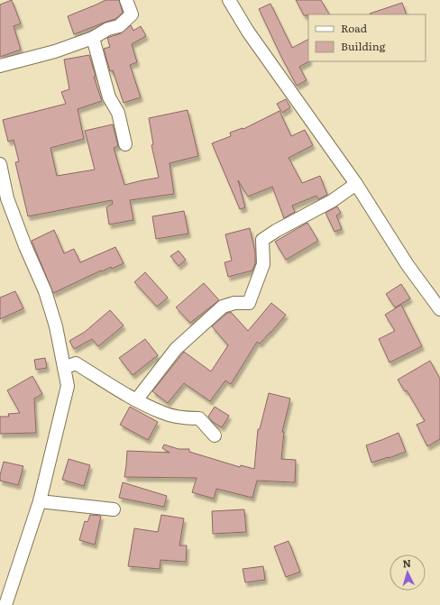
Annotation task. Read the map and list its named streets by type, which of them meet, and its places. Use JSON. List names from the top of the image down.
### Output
{
  "legend": ["Road", "Building"],
  "north": "top"
}
